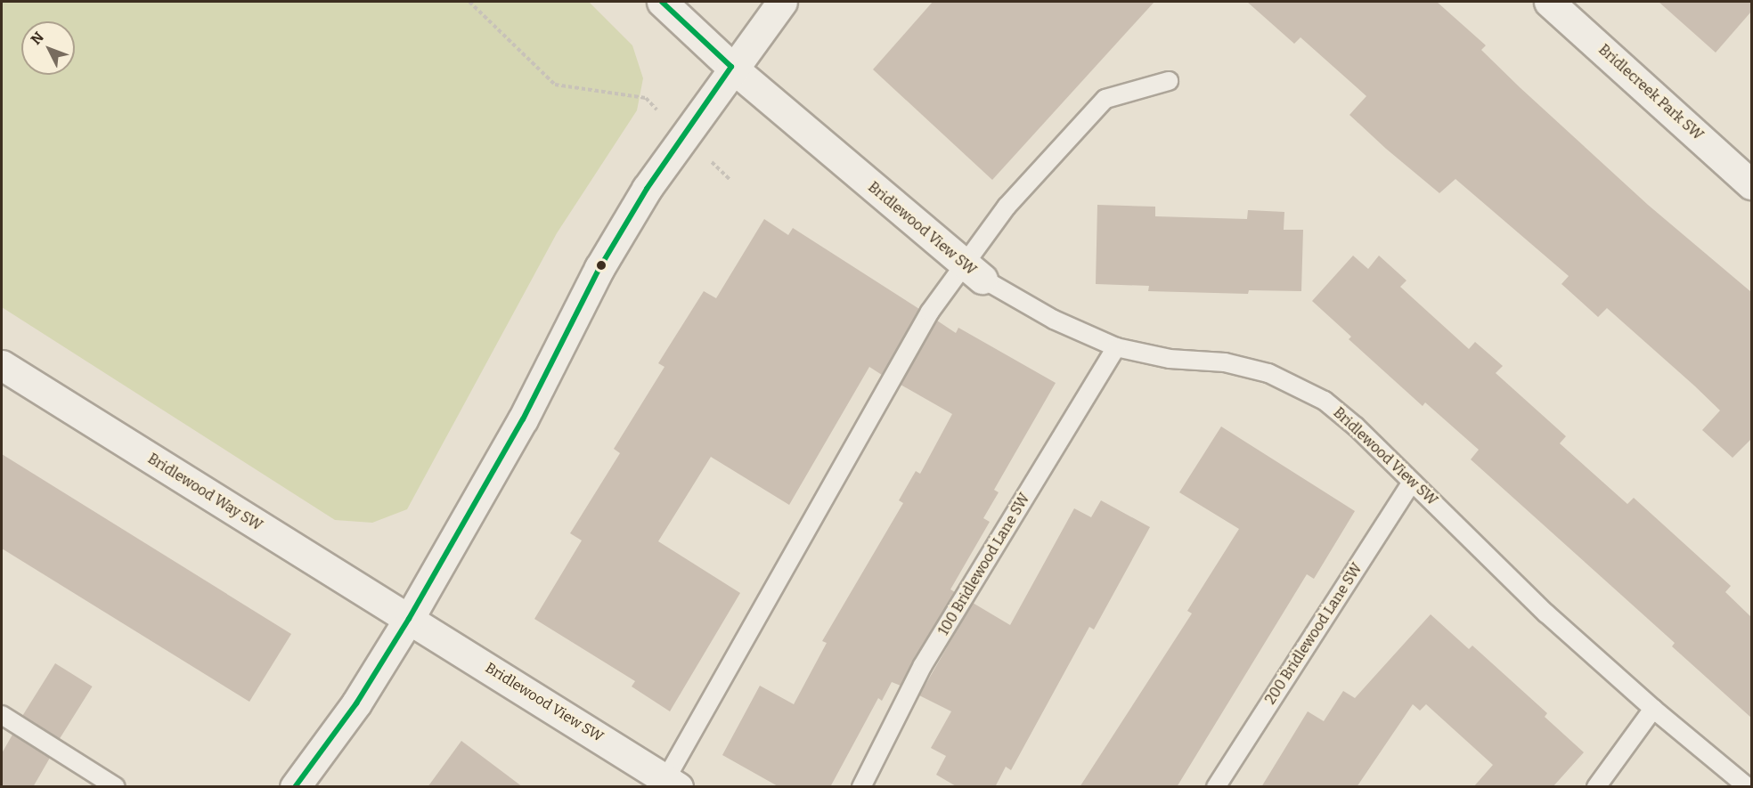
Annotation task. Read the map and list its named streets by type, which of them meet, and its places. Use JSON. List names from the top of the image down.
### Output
{
  "streets": {
    "street": ["Bridlecreek Park SW", "Bridlewood View SW", "Bridlewood Way SW"],
    "lane": ["100 Bridlewood Lane SW", "200 Bridlewood Lane SW"]
  },
  "crossings": [
    ["Bridlewood View SW", "Bridlewood Way SW"],
    ["Bridlewood View SW", "100 Bridlewood Lane SW"],
    ["Bridlewood View SW", "200 Bridlewood Lane SW"]
  ],
  "north": "top left"
}
